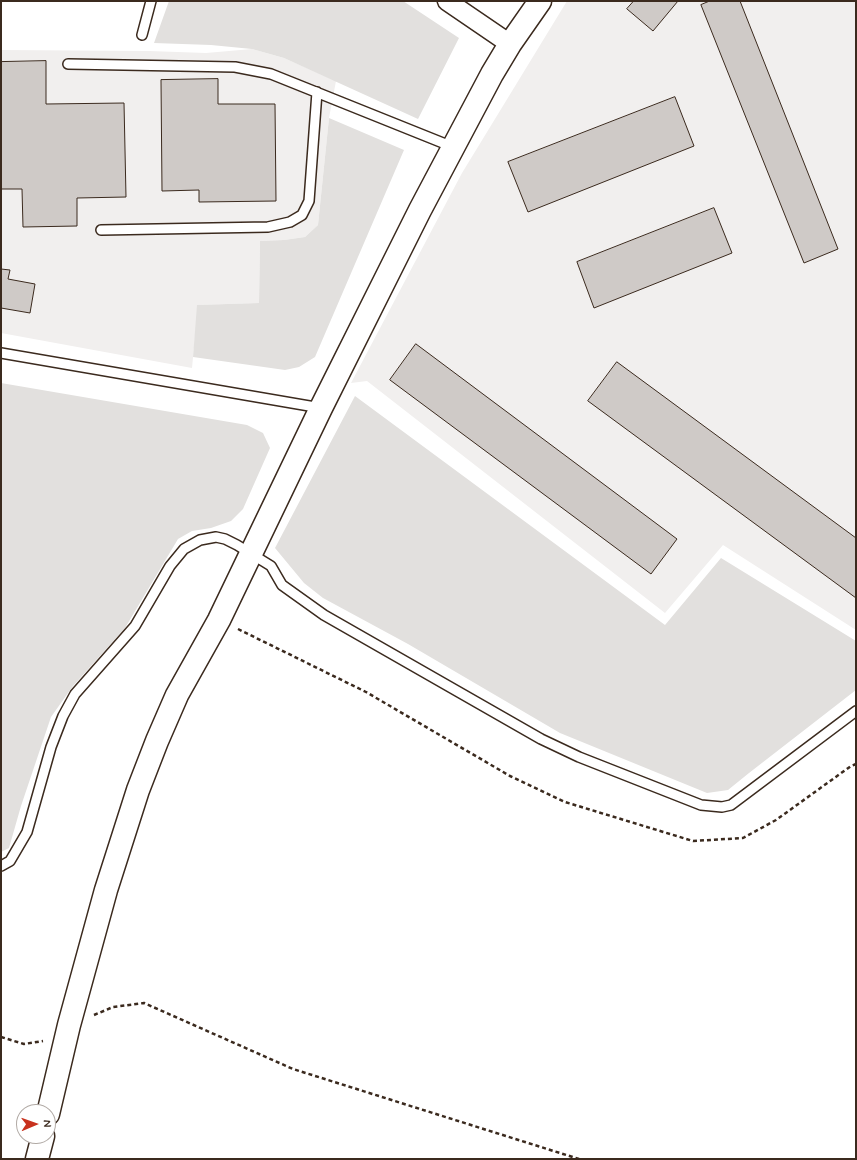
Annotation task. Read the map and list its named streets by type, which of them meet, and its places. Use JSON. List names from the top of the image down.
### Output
{
  "north": "right"
}
